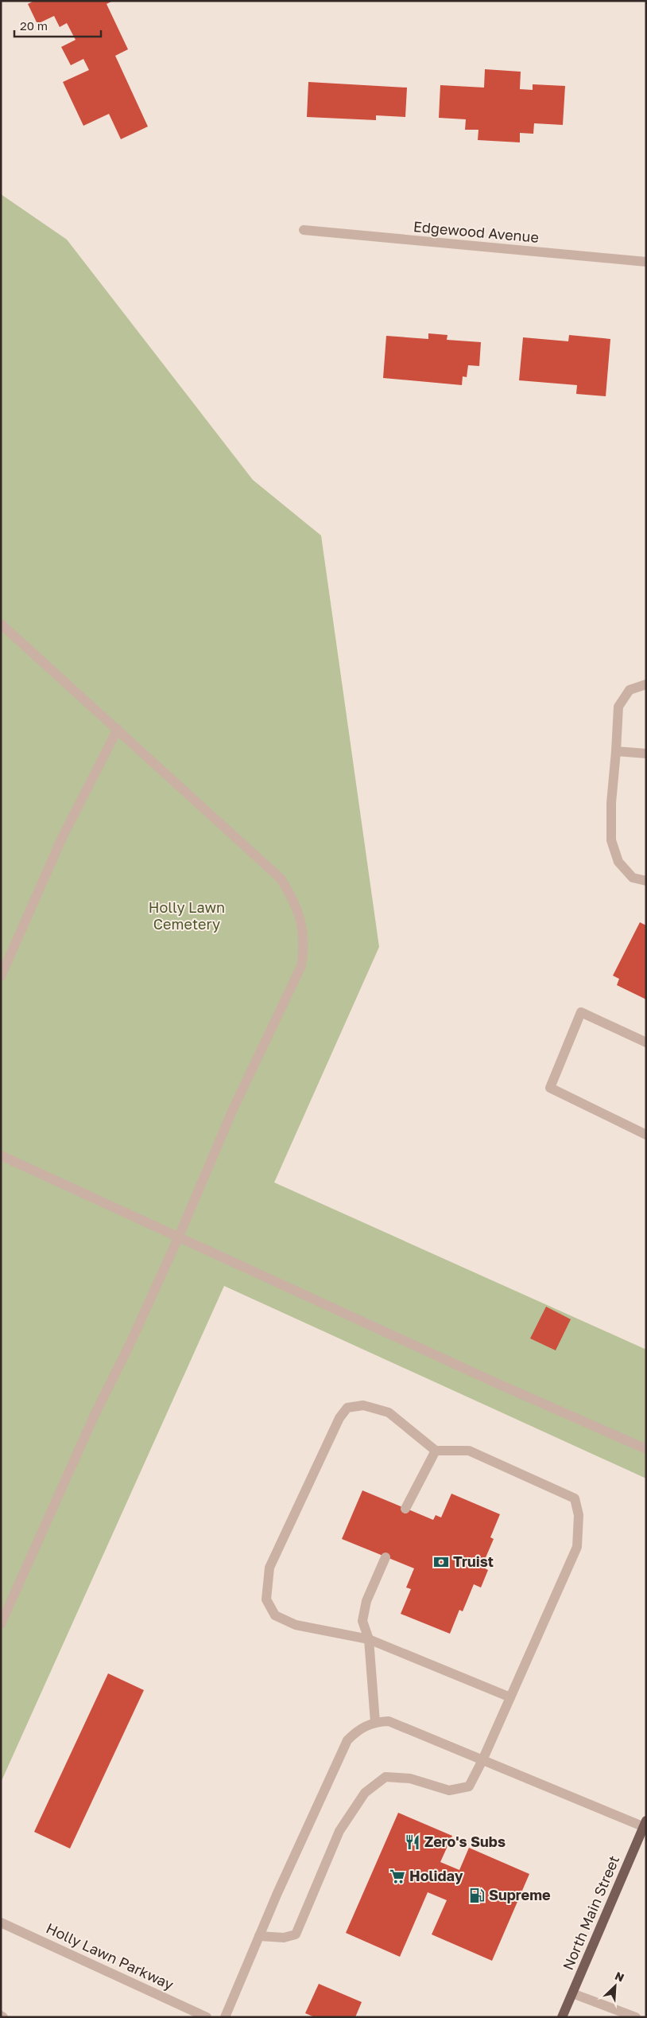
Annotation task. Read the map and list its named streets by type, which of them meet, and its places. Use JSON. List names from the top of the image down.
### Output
{
  "streets": {
    "main road": ["North Main Street"],
    "street": ["Edgewood Avenue", "Holly Lawn Parkway"]
  },
  "parks": ["Holly Lawn Cemetery"],
  "places": {
    "bank": ["Truist"],
    "restaurant": ["Zero's Subs"],
    "supermarket": ["Holiday"],
    "fuel station": ["Supreme"]
  },
  "scale_bar": "20 m",
  "north": "top right"
}
